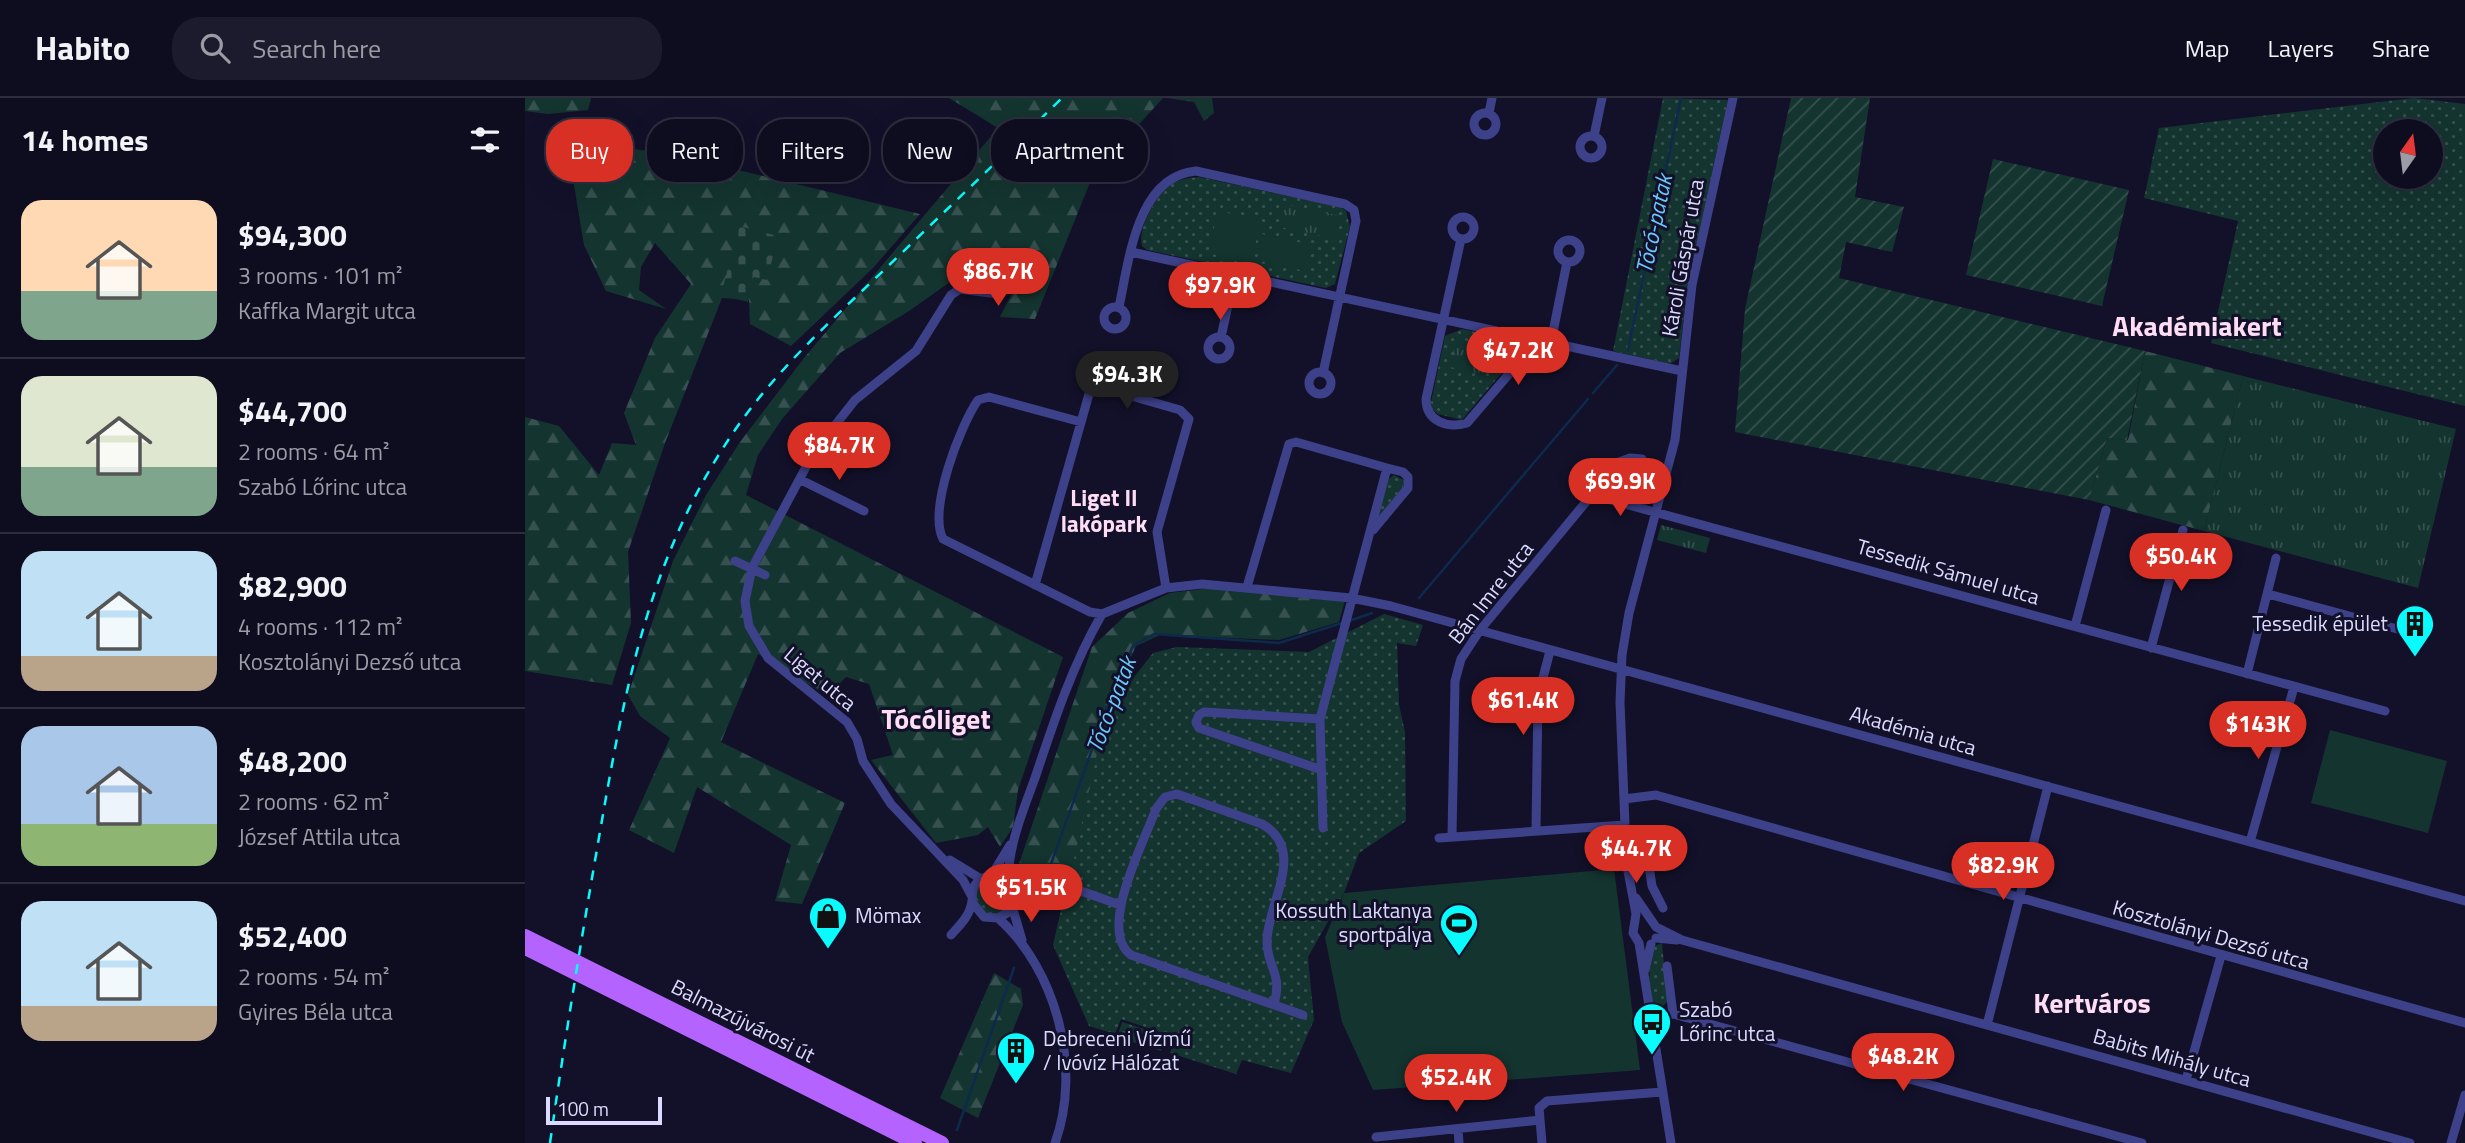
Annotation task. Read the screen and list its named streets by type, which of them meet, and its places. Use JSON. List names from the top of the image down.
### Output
{
  "streets": {
    "main road": ["Balmazújvárosi út"],
    "street": [
      "Károli Gáspár utca",
      "Tessedik Sámuel utca",
      "Bán Imre utca",
      "Liget utca",
      "Akadémia utca",
      "Kosztolányi Dezső utca",
      "Babits Mihály utca"
    ]
  },
  "crossings": [
    ["Károli Gáspár utca", "Tessedik Sámuel utca"],
    ["Tessedik Sámuel utca", "Bán Imre utca"],
    ["Bán Imre utca", "Akadémia utca"]
  ],
  "districts": [
    "Akadémiakert",
    "Liget II lakópark",
    "Tócóliget",
    "Kertváros"
  ],
  "water": ["Tócó-patak"],
  "places": {
    "building": ["Tessedik épület", "Debreceni Vízmű / Ivóvíz Hálózat"],
    "shop": ["Mömax"],
    "sports": ["Kossuth Laktanya sportpálya"],
    "bus stop": ["Szabó Lőrinc utca"]
  },
  "scale_bar": "100 m",
  "north": "top",
  "page": {
    "header": "Habito",
    "search": "Search here",
    "nav": ["Map", "Layers", "Share"],
    "heading": "14 homes",
    "chip": [
      "Buy",
      "Rent",
      "Filters",
      "New",
      "Apartment"
    ],
    "list": [
      {
        "name": "$94,300",
        "note": "3 rooms · 101 m² · Kaffka Margit utca"
      },
      {
        "name": "$44,700",
        "note": "2 rooms · 64 m² · Szabó Lőrinc utca"
      },
      {
        "name": "$82,900",
        "note": "4 rooms · 112 m² · Kosztolányi Dezső utca"
      },
      {
        "name": "$48,200",
        "note": "2 rooms · 62 m² · József Attila utca"
      },
      {
        "name": "$52,400",
        "note": "2 rooms · 54 m² · Gyires Béla utca"
      }
    ],
    "price": [
      "$86.7K",
      "$97.9K",
      "$47.2K",
      "$94.3K",
      "$84.7K",
      "$69.9K",
      "$50.4K",
      "$61.4K",
      "$143K",
      "$44.7K",
      "$82.9K",
      "$51.5K",
      "$48.2K",
      "$52.4K"
    ],
    "scale": "100 m"
  }
}
